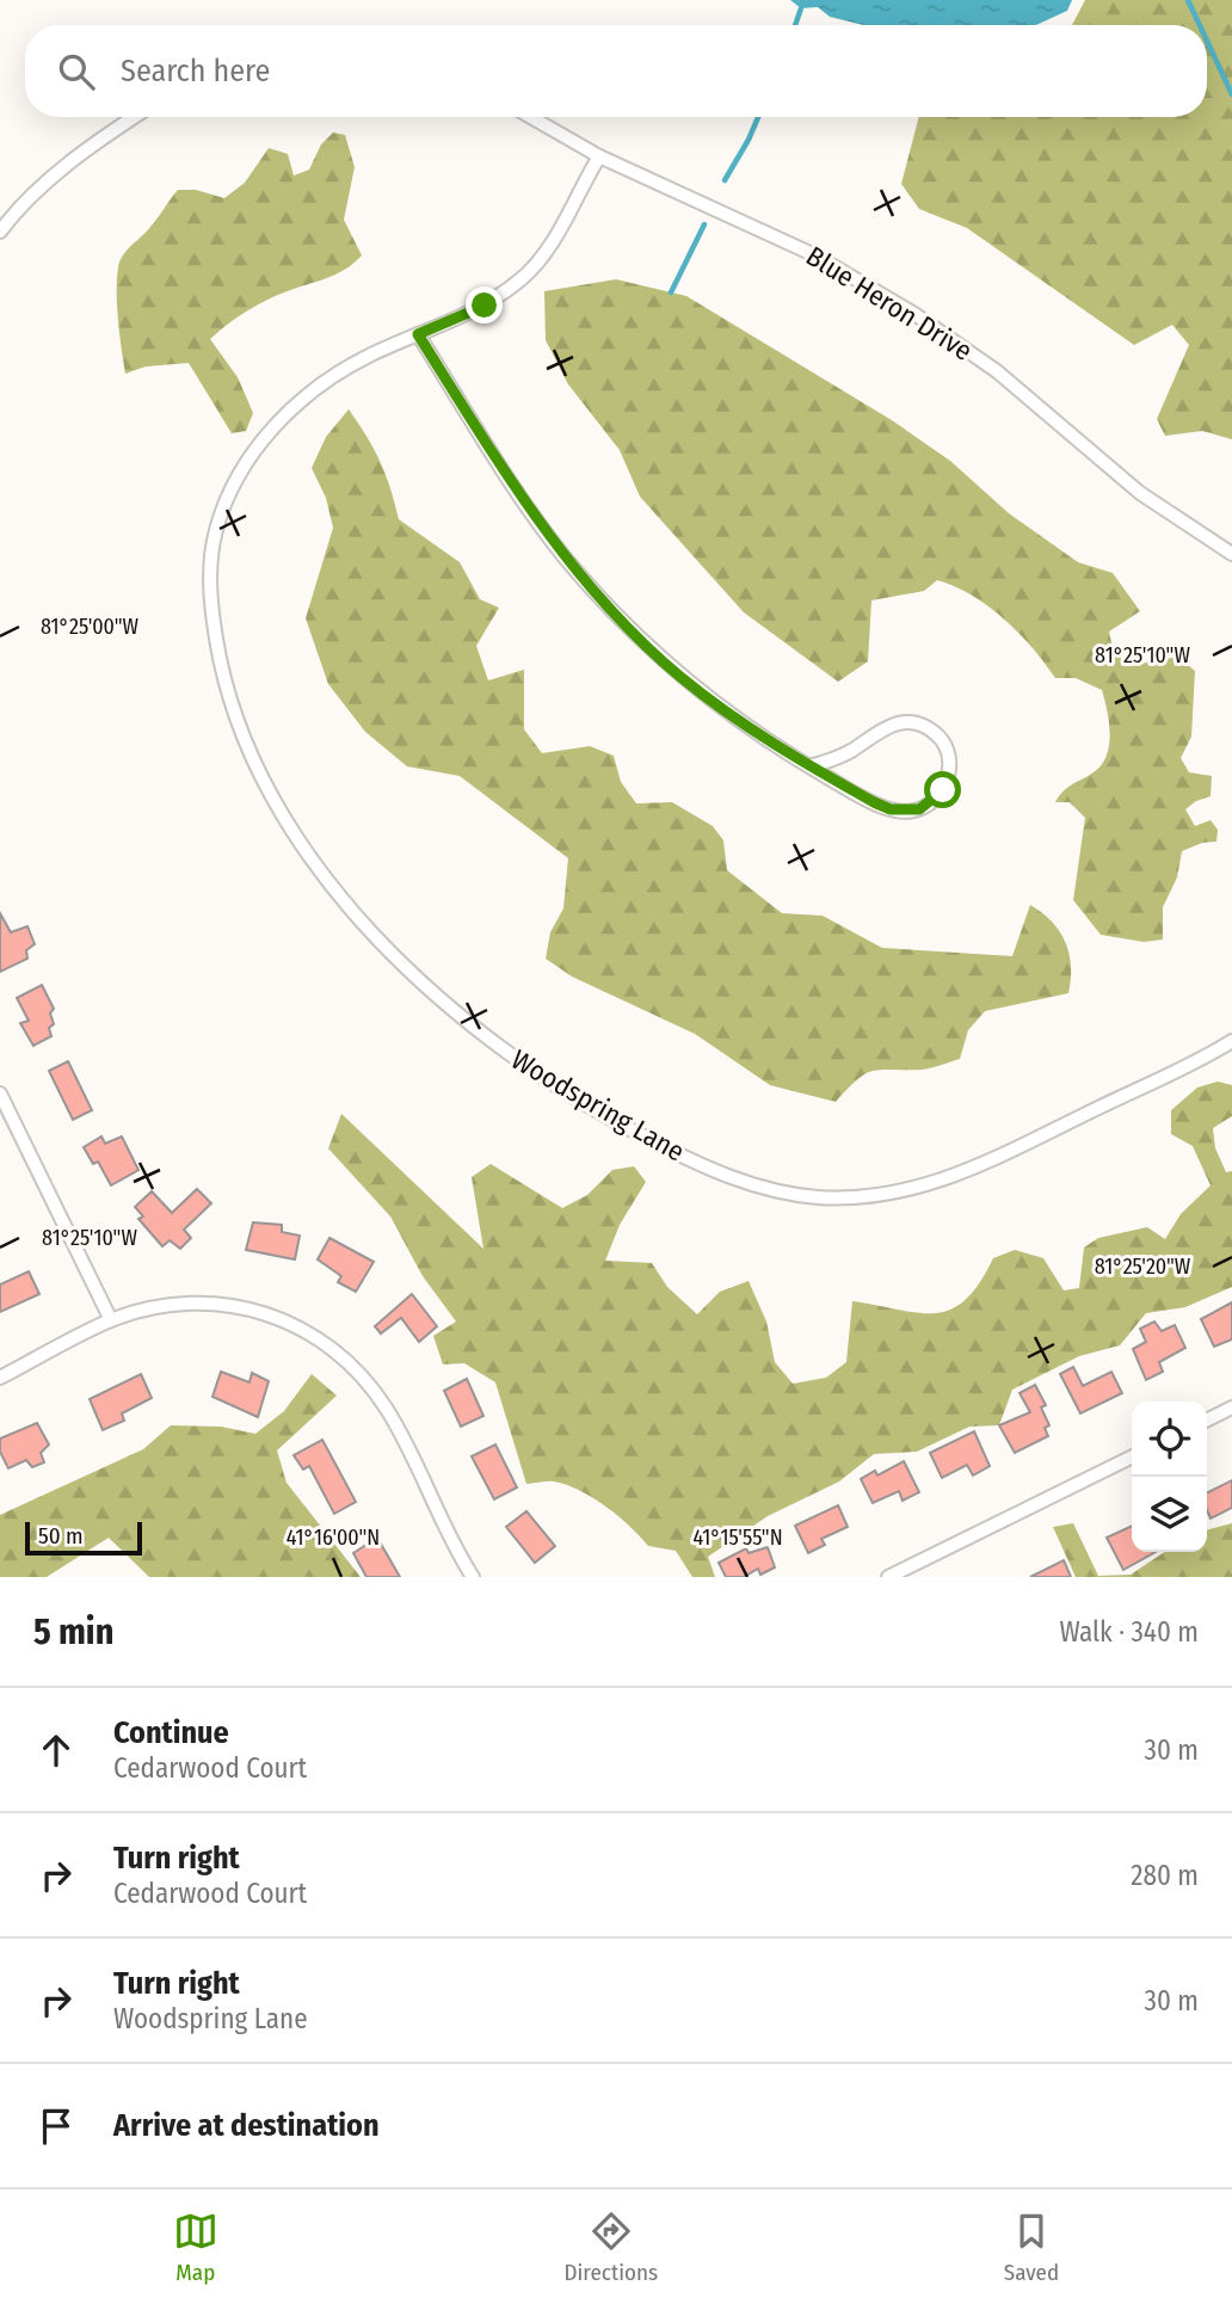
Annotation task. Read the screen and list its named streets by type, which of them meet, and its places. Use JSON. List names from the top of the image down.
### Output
{
  "streets": {
    "street": ["Blue Heron Drive", "Woodspring Lane"]
  },
  "crossings": [
    ["Blue Heron Drive", "Woodspring Lane"]
  ],
  "scale_bar": "50 m",
  "page": {
    "search": "Search here",
    "scale": "50 m",
    "heading": ["5 min", "Walk · 340 m"],
    "list": [
      ["Continue", "Cedarwood Court", "30 m"],
      ["Turn right", "Cedarwood Court", "280 m"],
      ["Turn right", "Woodspring Lane", "30 m"],
      "Arrive at destination"
    ],
    "nav": ["Map", "Directions", "Saved"]
  },
  "coordinates": [
    "81°25'00\"W",
    "81°25'10\"W",
    "81°25'20\"W",
    "41°16'00\"N",
    "41°15'55\"N"
  ]
}
